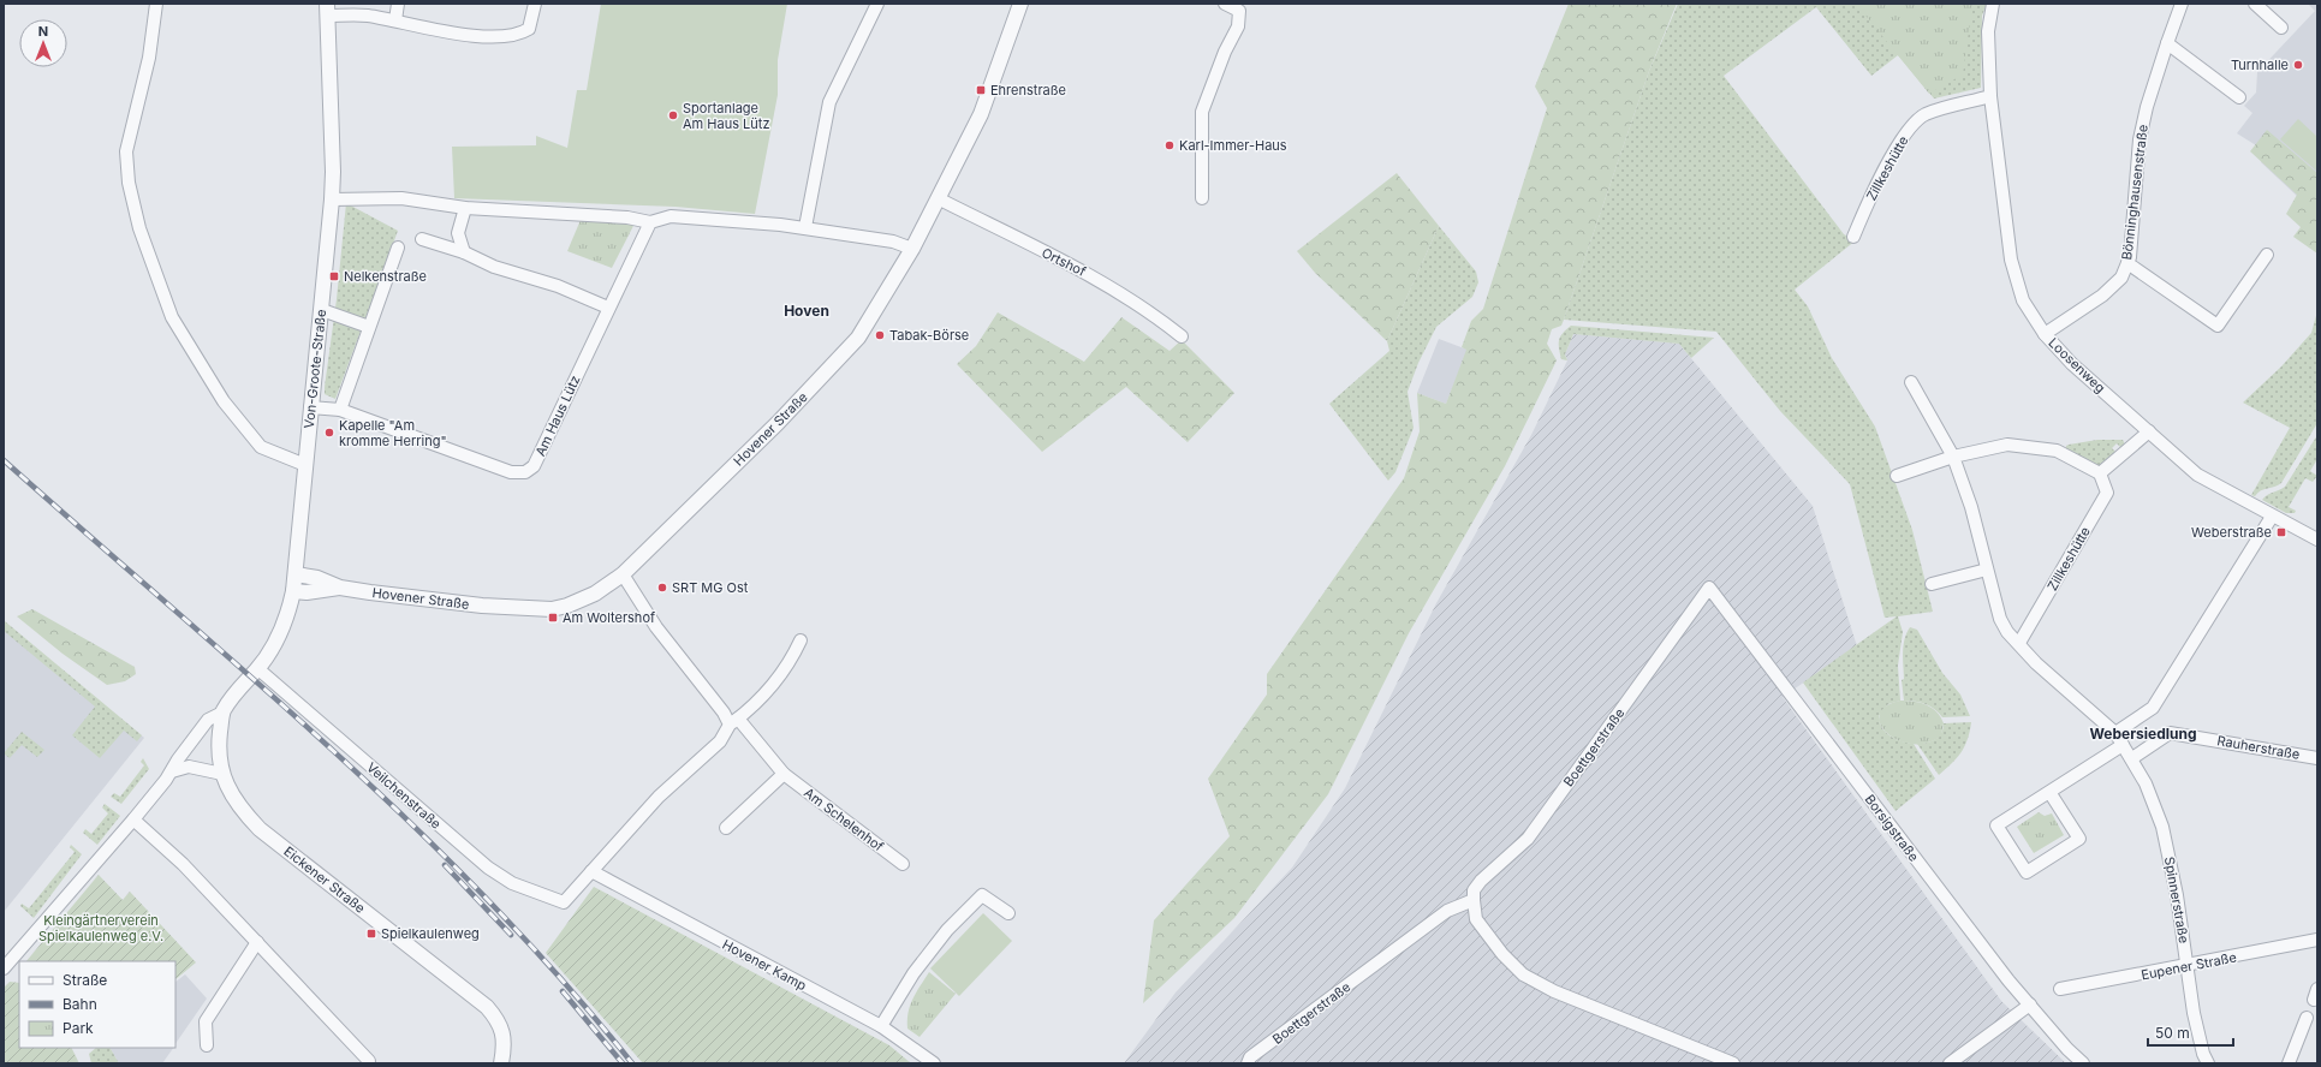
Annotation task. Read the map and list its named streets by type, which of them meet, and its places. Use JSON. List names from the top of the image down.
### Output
{
  "streets": {
    "street": [
      "Zillkeshütte",
      "Bönninghausenstraße",
      "Ortshof",
      "Loosenweg",
      "Von-Groote-Straße",
      "Am Haus Lütz",
      "Hovener Straße",
      "Boettgerstraße",
      "Rauherstraße",
      "Veilchenstraße",
      "Am Schelenhof",
      "Borsigstraße",
      "Eickener Straße",
      "Spinnerstraße",
      "Hovener Kamp",
      "Eupener Straße"
    ]
  },
  "crossings": [
    ["Zillkeshütte", "Loosenweg"],
    ["Zillkeshütte", "Spinnerstraße"],
    ["Bönninghausenstraße", "Loosenweg"],
    ["Ortshof", "Hovener Straße"],
    ["Von-Groote-Straße", "Am Haus Lütz"],
    ["Von-Groote-Straße", "Hovener Straße"],
    ["Von-Groote-Straße", "Veilchenstraße"],
    ["Von-Groote-Straße", "Eickener Straße"],
    ["Boettgerstraße", "Borsigstraße"],
    ["Rauherstraße", "Spinnerstraße"],
    ["Veilchenstraße", "Hovener Kamp"],
    ["Spinnerstraße", "Eupener Straße"]
  ],
  "districts": ["Hoven", "Webersiedlung"],
  "parks": ["Kleingärtnerverein Spielkaulenweg e.V."],
  "places": {
    "other": [
      "Turnhalle",
      "Sportanlage Am Haus Lütz",
      "Karl-Immer-Haus",
      "Tabak-Börse",
      "Kapelle \"Am kromme Herring\"",
      "SRT MG Ost"
    ],
    "transit": [
      "Ehrenstraße",
      "Nelkenstraße",
      "Weberstraße",
      "Am Woltershof",
      "Spielkaulenweg"
    ]
  },
  "legend": ["Straße", "Bahn", "Park"],
  "scale_bar": "50 m",
  "north": "top"
}
